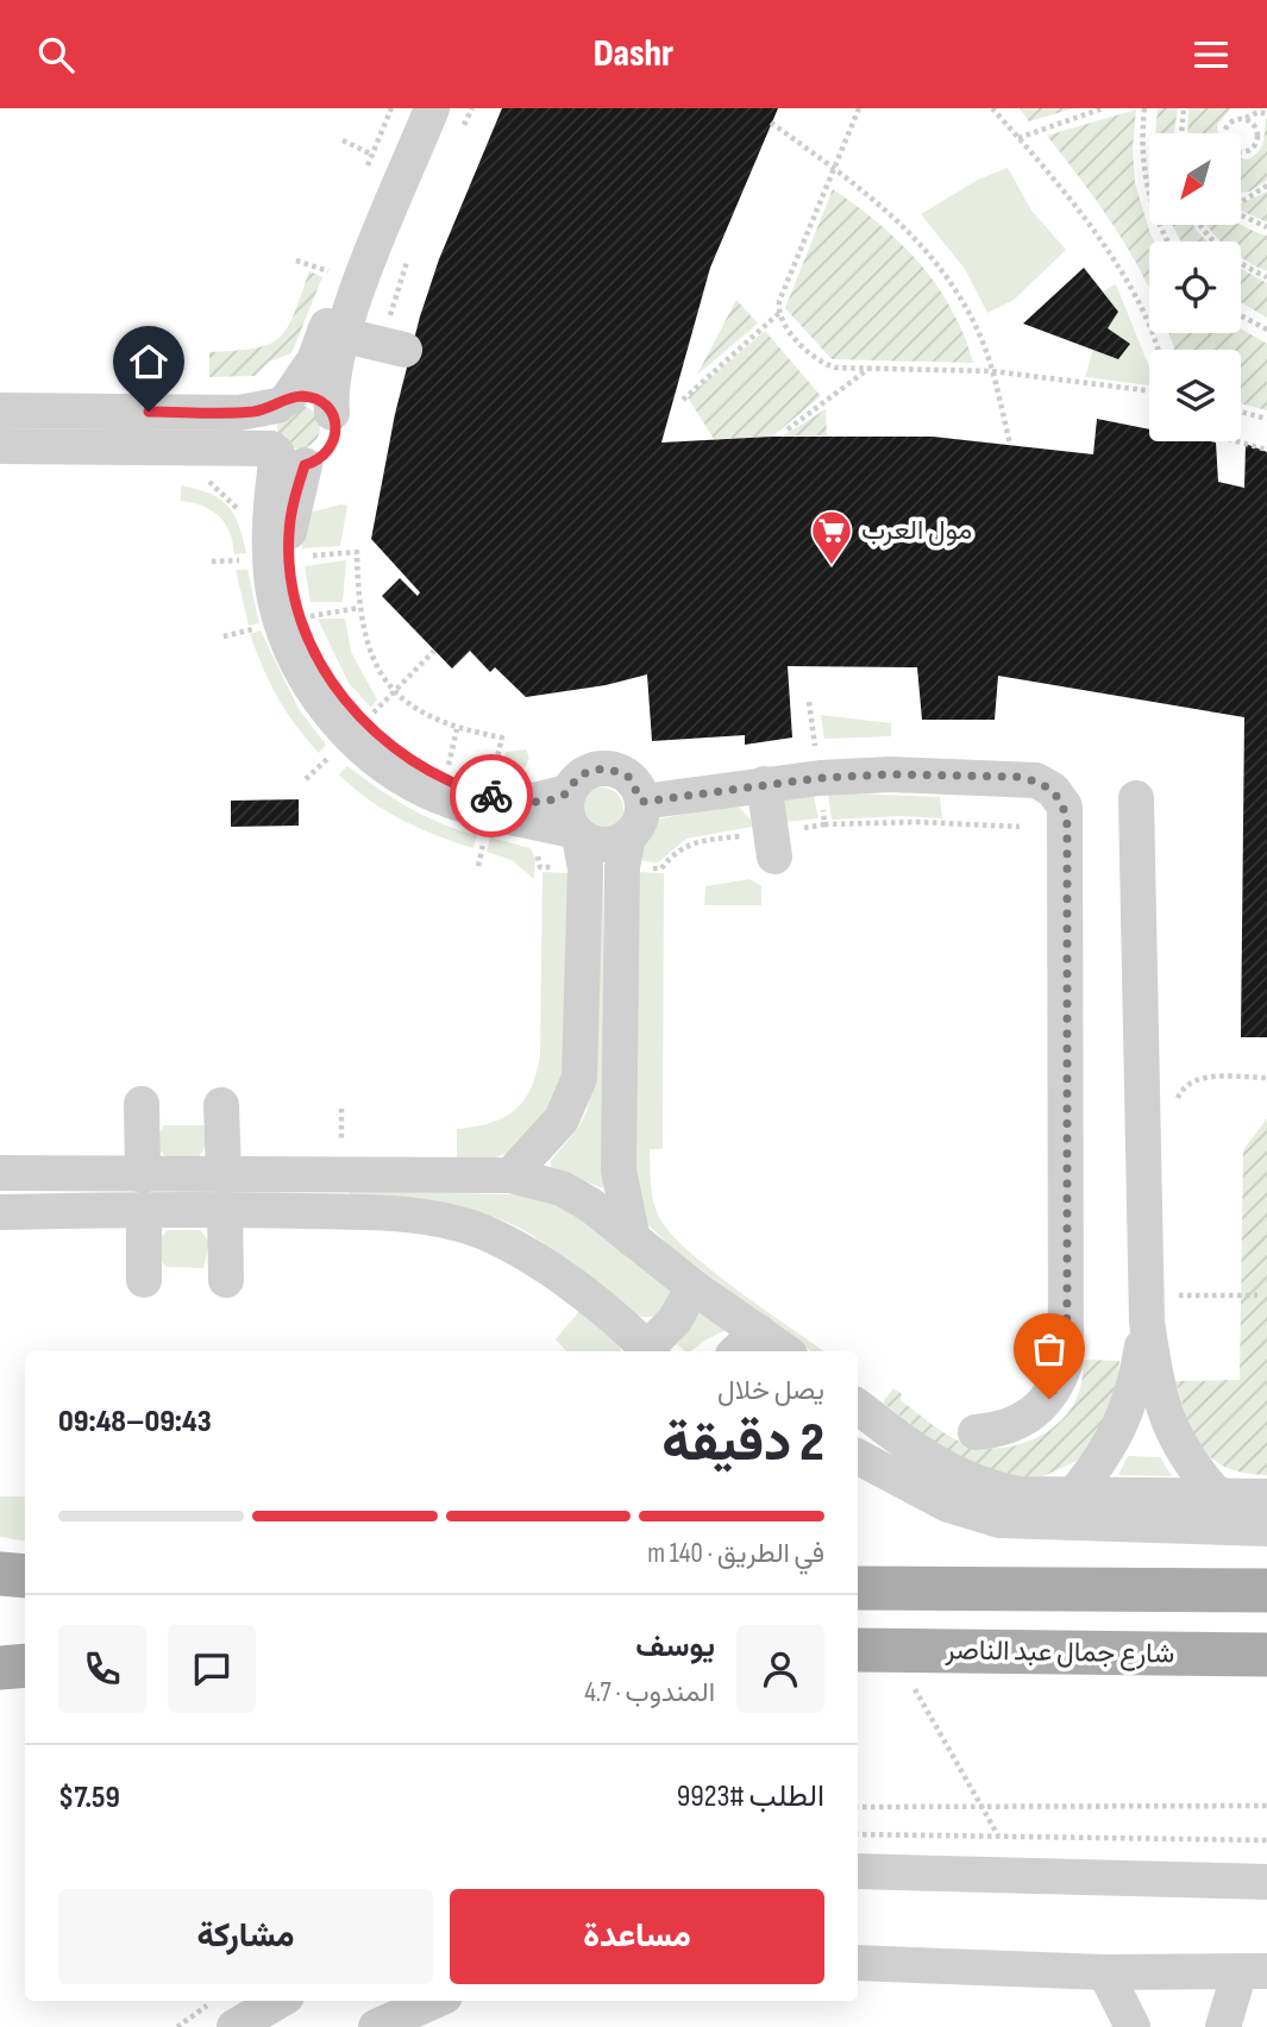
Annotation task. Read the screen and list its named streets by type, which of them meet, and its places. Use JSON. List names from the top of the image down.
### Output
{
  "streets": {
    "main road": ["شارع جمال عبد الناصر"]
  },
  "places": {
    "supermarket": ["مول العرب"]
  },
  "north": "bottom left",
  "page": {
    "header": "Dashr",
    "heading": ["2 دقيقة", "يصل خلال", "09:43–09:48"],
    "panel": [
      "يوسف",
      "المندوب · 4.7",
      "الطلب #9923",
      "$7.59"
    ],
    "bar": "في الطريق · 140 m",
    "buttons": ["مساعدة", "مشاركة"]
  }
}
